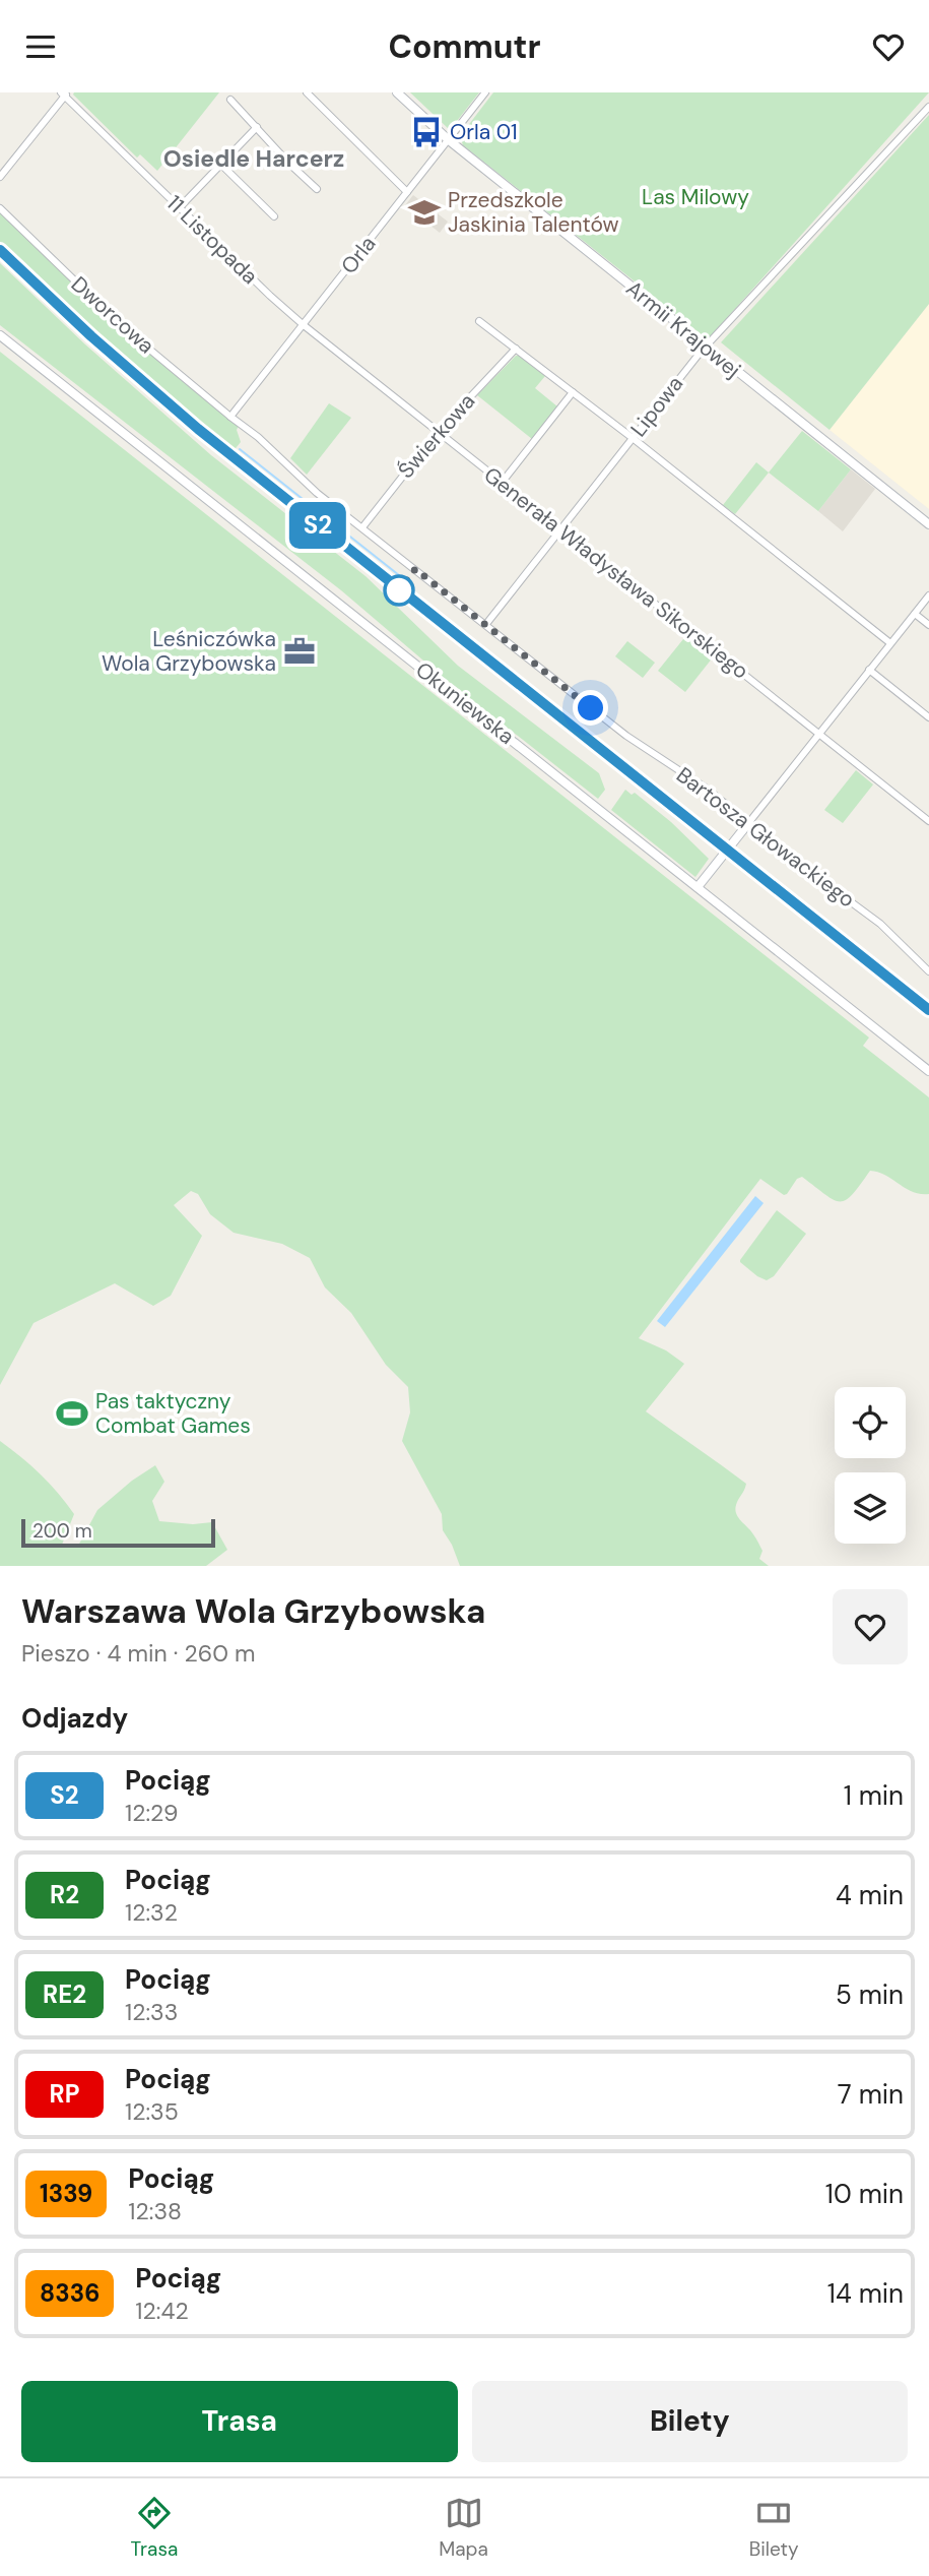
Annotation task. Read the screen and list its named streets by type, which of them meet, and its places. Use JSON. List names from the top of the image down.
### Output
{
  "streets": {
    "main road": ["Armii Krajowej", "Okuniewska"],
    "street": [
      "11 Listopada",
      "Orla",
      "Dworcowa",
      "Lipowa",
      "Świerkowa",
      "Generała Władysława Sikorskiego",
      "Bartosza Głowackiego"
    ]
  },
  "crossings": [
    ["11 Listopada", "Orla"],
    ["11 Listopada", "Generała Władysława Sikorskiego"],
    ["Orla", "Dworcowa"],
    ["Orla", "Armii Krajowej"],
    ["Orla", "Generała Władysława Sikorskiego"],
    ["Orla", "Bartosza Głowackiego"],
    ["Dworcowa", "Bartosza Głowackiego"],
    ["Armii Krajowej", "Lipowa"],
    ["Lipowa", "Generała Władysława Sikorskiego"],
    ["Lipowa", "Bartosza Głowackiego"],
    ["Świerkowa", "Generała Władysława Sikorskiego"],
    ["Świerkowa", "Bartosza Głowackiego"]
  ],
  "districts": ["Osiedle Harcerz"],
  "parks": ["Las Milowy"],
  "places": {
    "bus stop": ["Orla 01"],
    "school or university": ["Przedszkole Jaskinia Talentów"],
    "office": ["Leśniczówka Wola Grzybowska"],
    "sports": ["Pas taktyczny Combat Games"]
  },
  "scale_bar": "200 m",
  "page": {
    "header": "Commutr",
    "on_map": "S2",
    "scale": "200 m",
    "heading": [
      ["Warszawa Wola Grzybowska", "Pieszo · 4 min · 260 m"],
      "Odjazdy"
    ],
    "list": [
      {
        "mark": "S2",
        "name": "Pociąg",
        "note": "12:29",
        "value": "1 min"
      },
      {
        "mark": "R2",
        "name": "Pociąg",
        "note": "12:32",
        "value": "4 min"
      },
      {
        "mark": "RE2",
        "name": "Pociąg",
        "note": "12:33",
        "value": "5 min"
      },
      {
        "mark": "RP",
        "name": "Pociąg",
        "note": "12:35",
        "value": "7 min"
      },
      {
        "mark": "1339",
        "name": "Pociąg",
        "note": "12:38",
        "value": "10 min"
      },
      {
        "mark": "8336",
        "name": "Pociąg",
        "note": "12:42",
        "value": "14 min"
      }
    ],
    "buttons": ["Trasa", "Bilety"],
    "tabs": ["Trasa", "Mapa", "Bilety"]
  }
}
